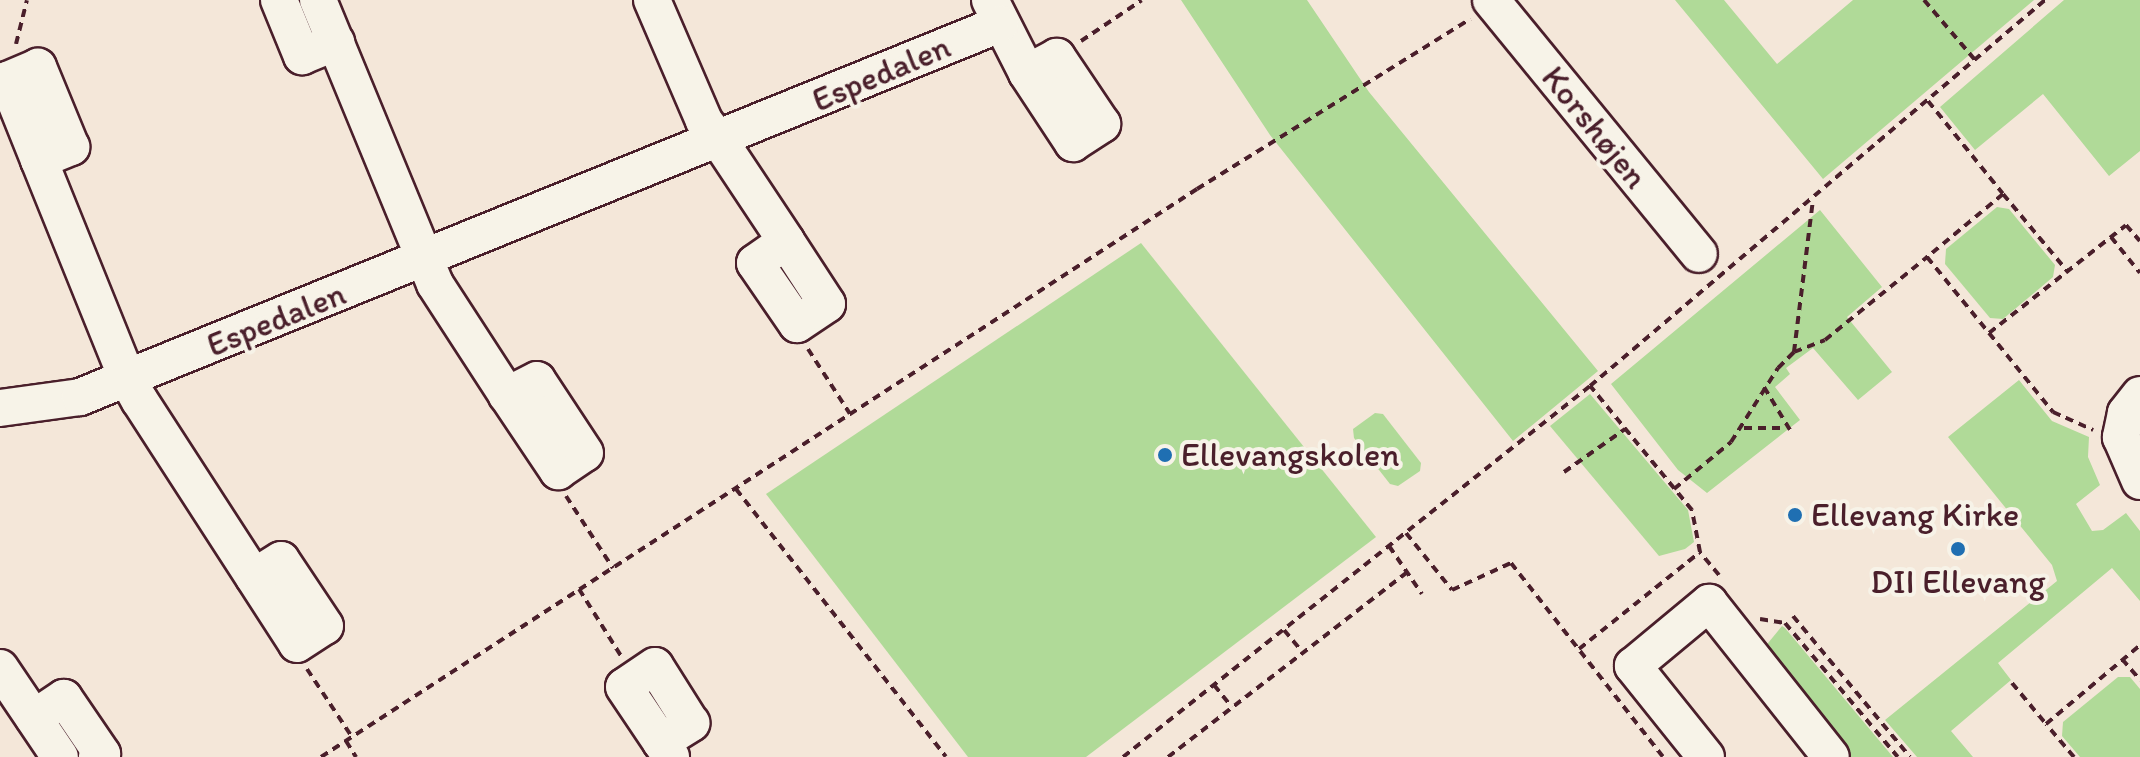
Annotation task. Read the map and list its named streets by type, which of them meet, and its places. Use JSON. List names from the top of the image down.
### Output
{
  "streets": {
    "street": ["Espedalen", "Korshøjen"]
  },
  "places": ["Ellevangskolen", "Ellevang Kirke", "DII Ellevang"]
}
